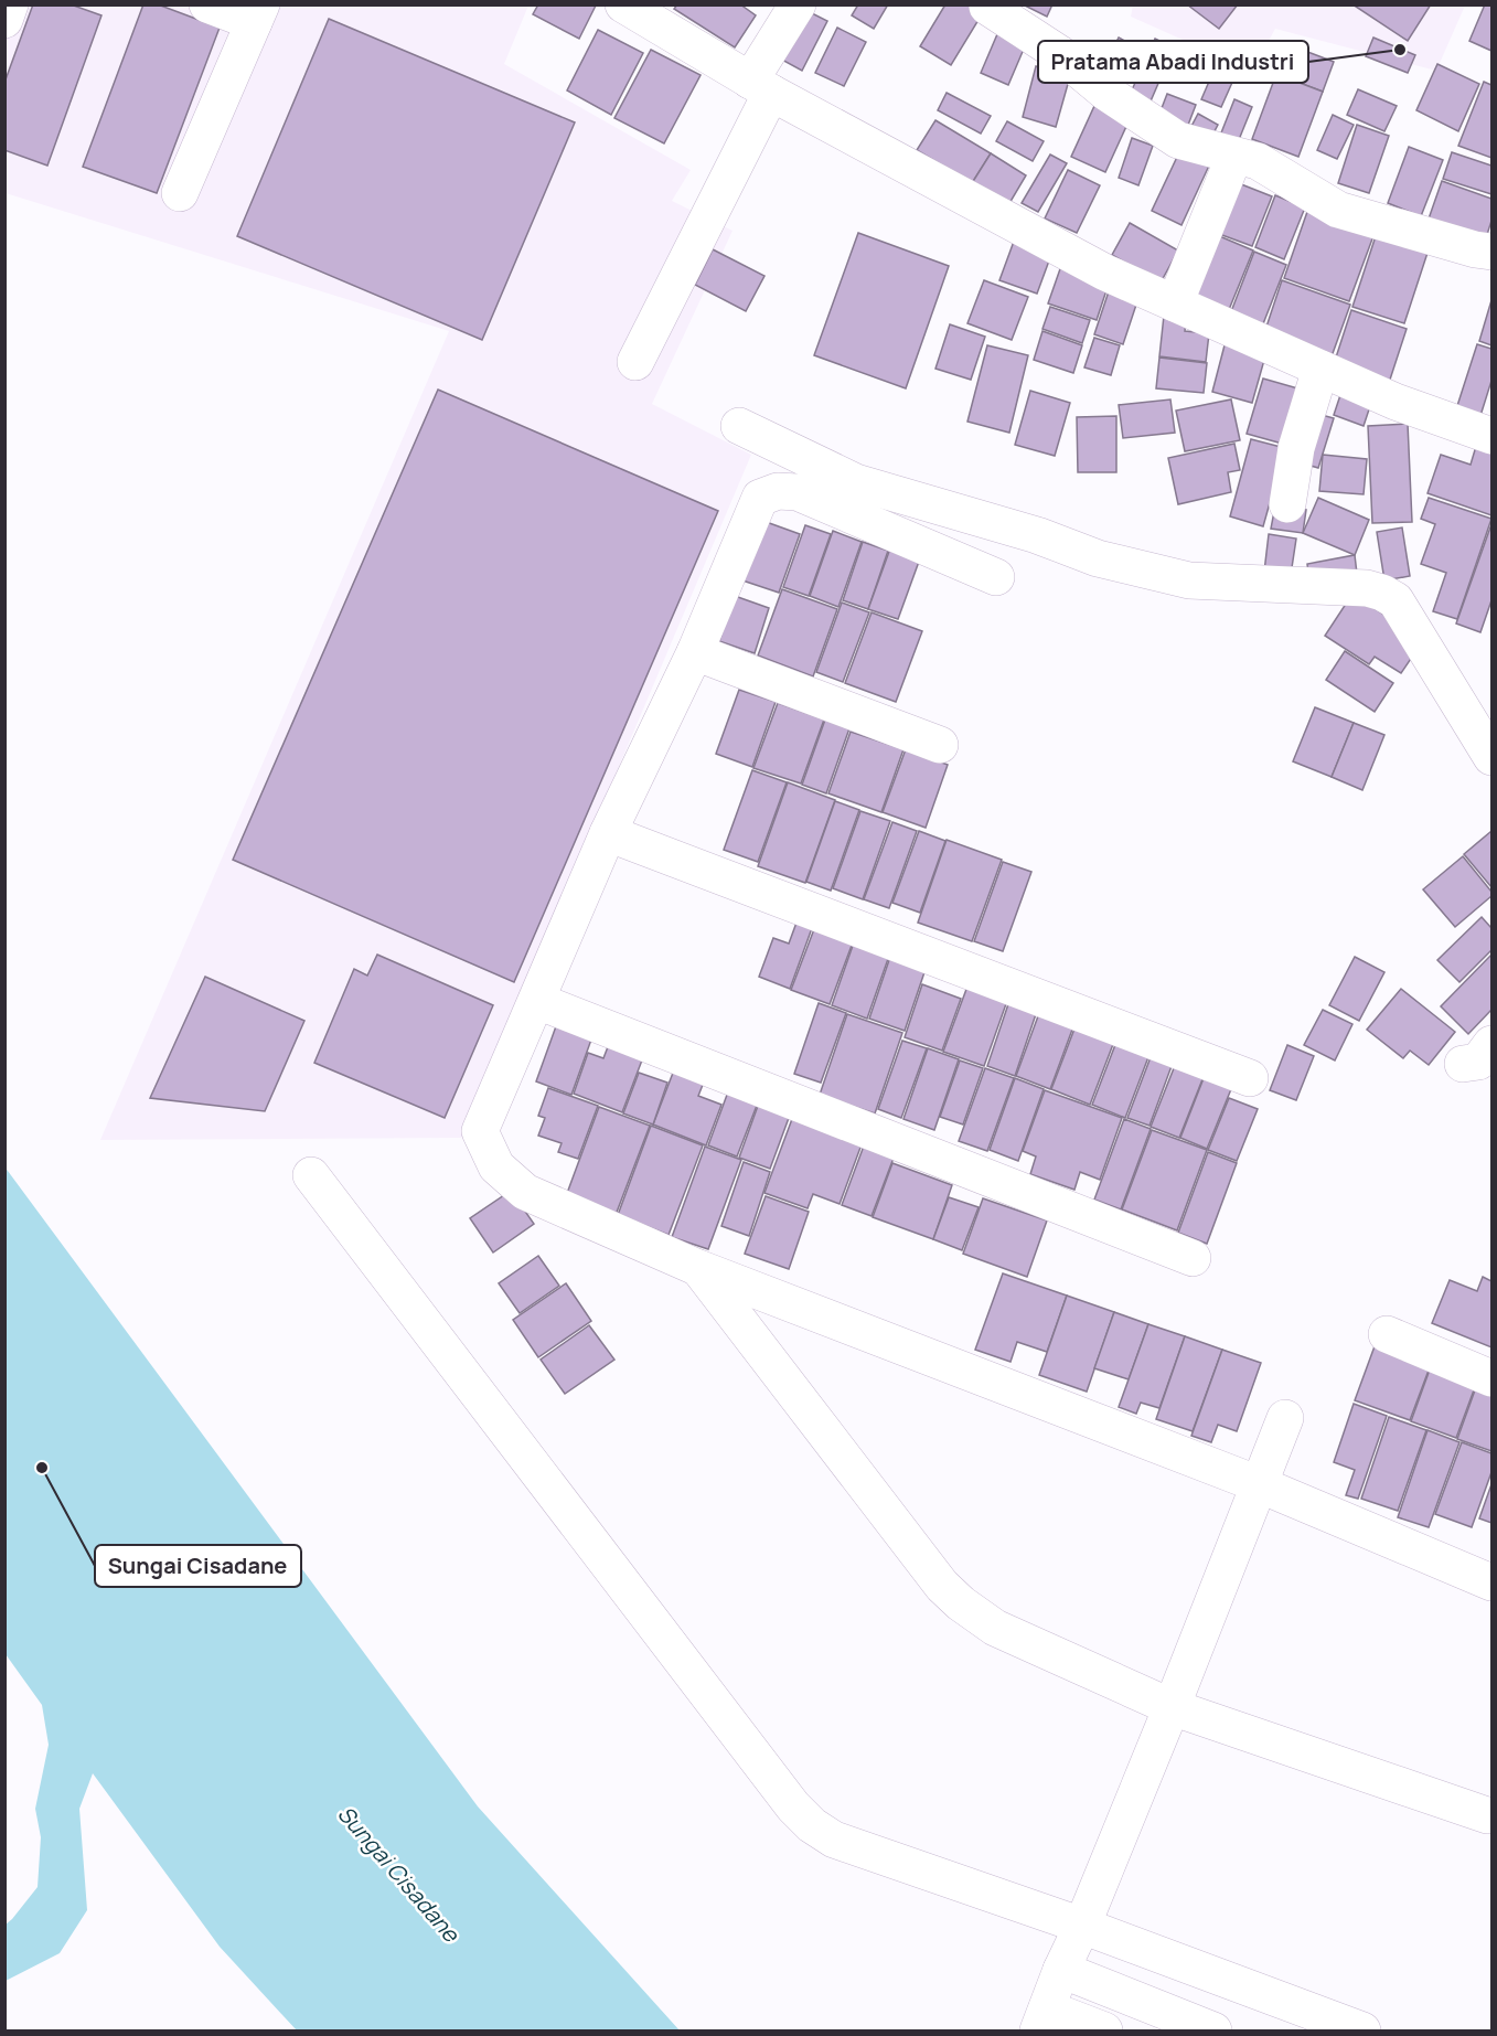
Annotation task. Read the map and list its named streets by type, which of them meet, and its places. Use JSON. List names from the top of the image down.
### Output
{
  "water": ["Sungai Cisadane"],
  "places": ["Pratama Abadi Industri", "Sungai Cisadane"]
}
